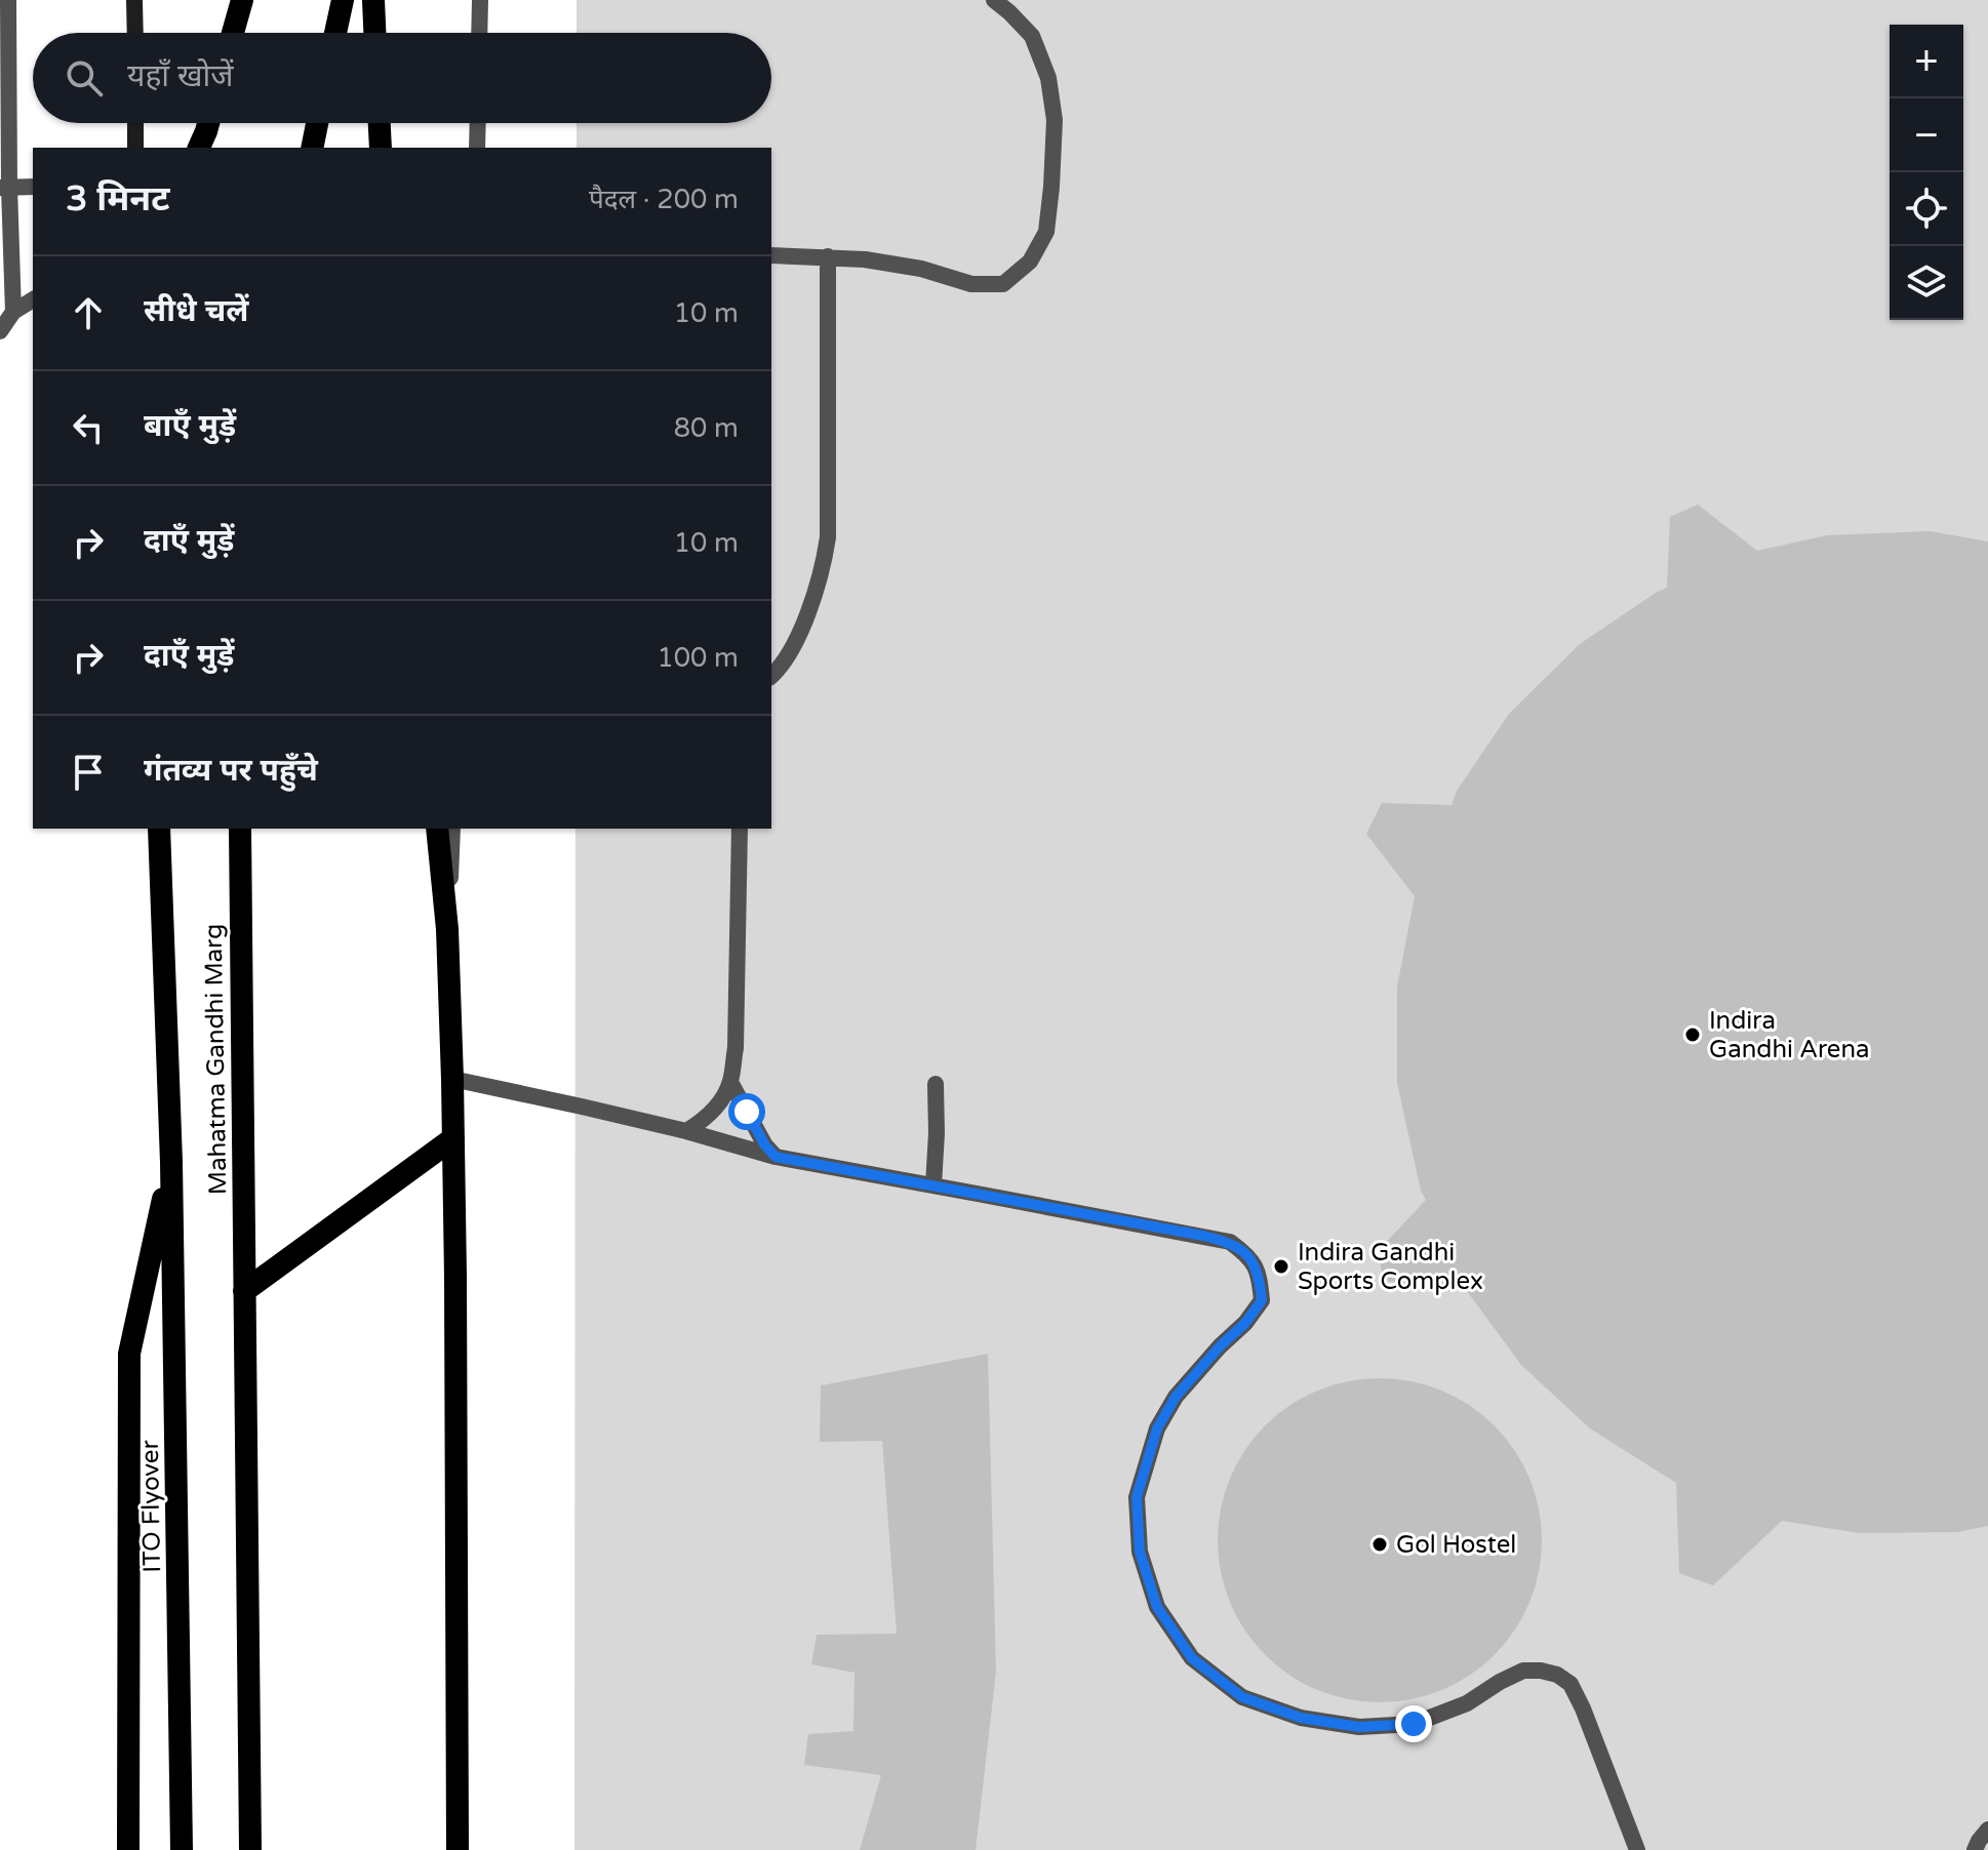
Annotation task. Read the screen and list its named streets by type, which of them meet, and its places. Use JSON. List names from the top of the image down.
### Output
{
  "streets": {
    "highway": ["Mahatma Gandhi Marg", "ITO Flyover"]
  },
  "crossings": [
    ["Mahatma Gandhi Marg", "ITO Flyover"]
  ],
  "places": ["Indira Gandhi Arena", "Indira Gandhi Sports Complex", "Gol Hostel"],
  "page": {
    "map_buttons": ["+", "−"],
    "search": "यहाँ खोजें",
    "heading": ["3 मिनट", "पैदल · 200 m"],
    "list": [
      ["सीधे चलें", "10 m"],
      ["बाएँ मुड़ें", "80 m"],
      ["दाएँ मुड़ें", "10 m"],
      ["दाएँ मुड़ें", "100 m"],
      "गंतव्य पर पहुँचे"
    ]
  }
}
